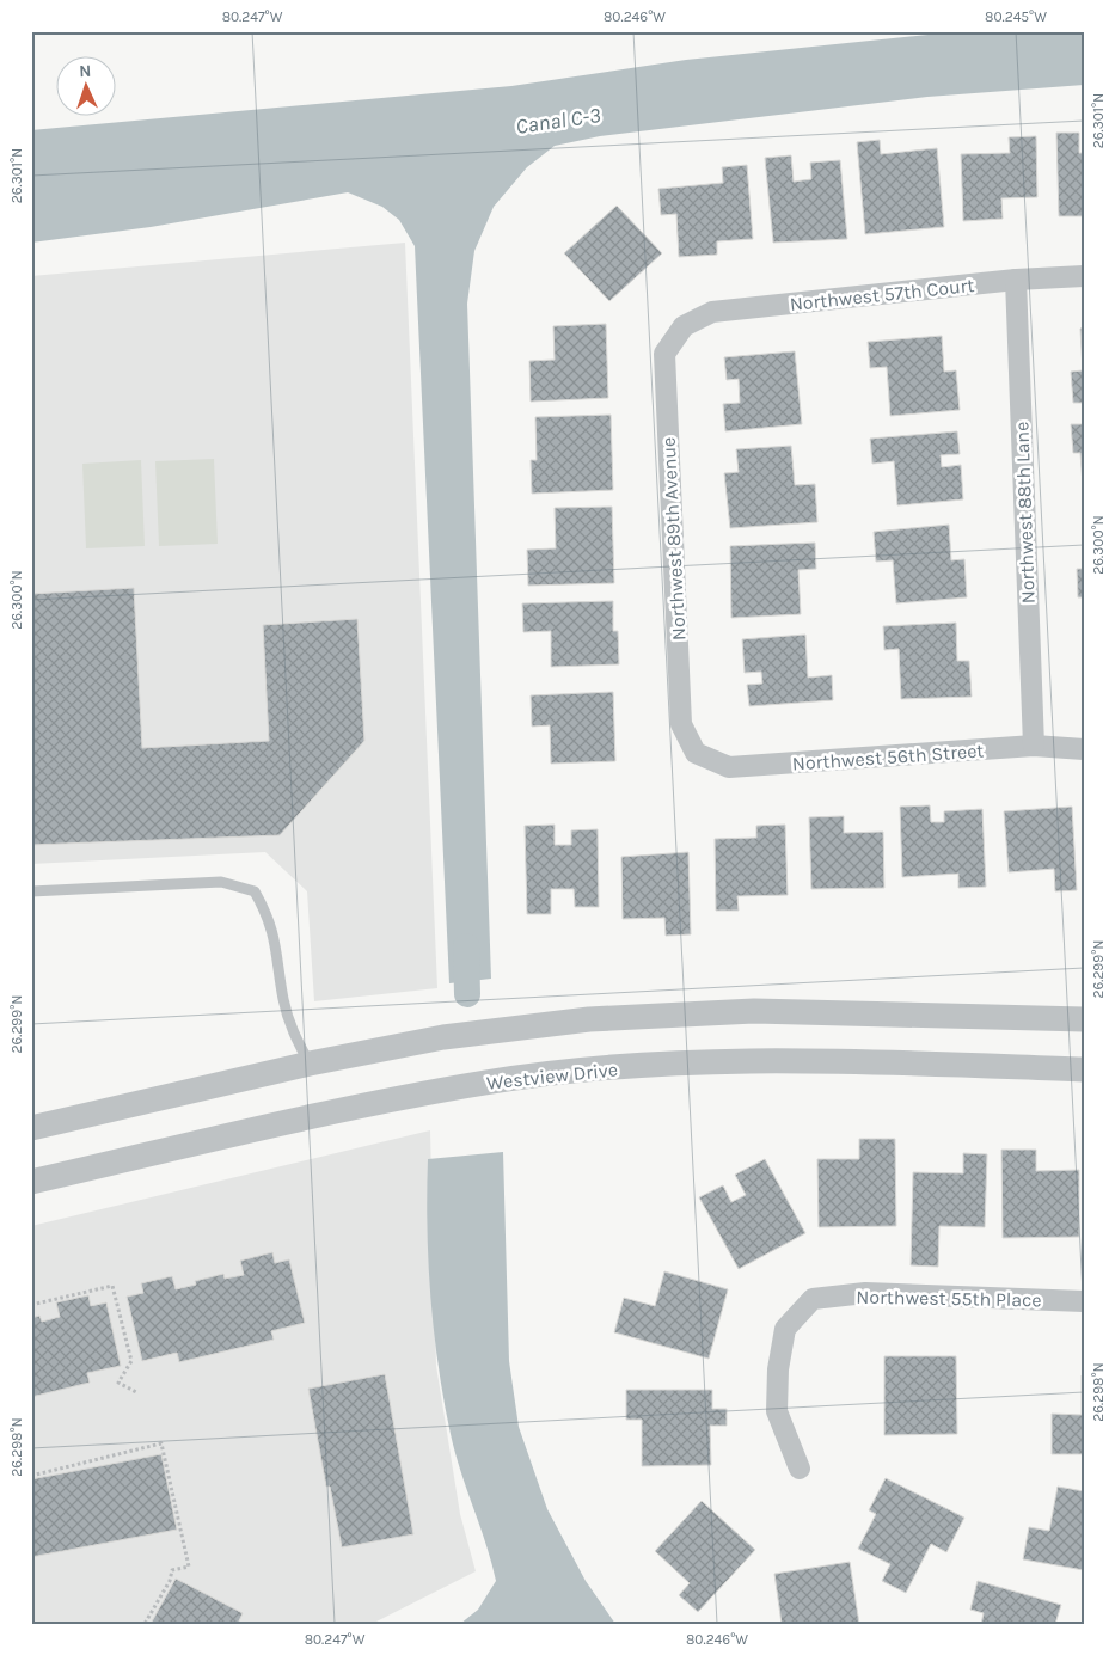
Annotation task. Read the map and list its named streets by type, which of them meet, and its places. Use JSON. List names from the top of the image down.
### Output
{
  "streets": {
    "street": [
      "Northwest 57th Court",
      "Northwest 88th Lane",
      "Northwest 89th Avenue",
      "Northwest 56th Street",
      "Westview Drive",
      "Northwest 55th Place"
    ]
  },
  "crossings": [
    ["Northwest 57th Court", "Northwest 88th Lane"],
    ["Northwest 57th Court", "Northwest 89th Avenue"],
    ["Northwest 88th Lane", "Northwest 56th Street"],
    ["Northwest 89th Avenue", "Northwest 56th Street"]
  ],
  "water": ["Canal C-3"],
  "north": "top",
  "coordinates": [
    "80.247°W",
    "80.246°W",
    "80.245°W",
    "26.301°N",
    "26.300°N",
    "26.299°N",
    "26.298°N"
  ]
}
